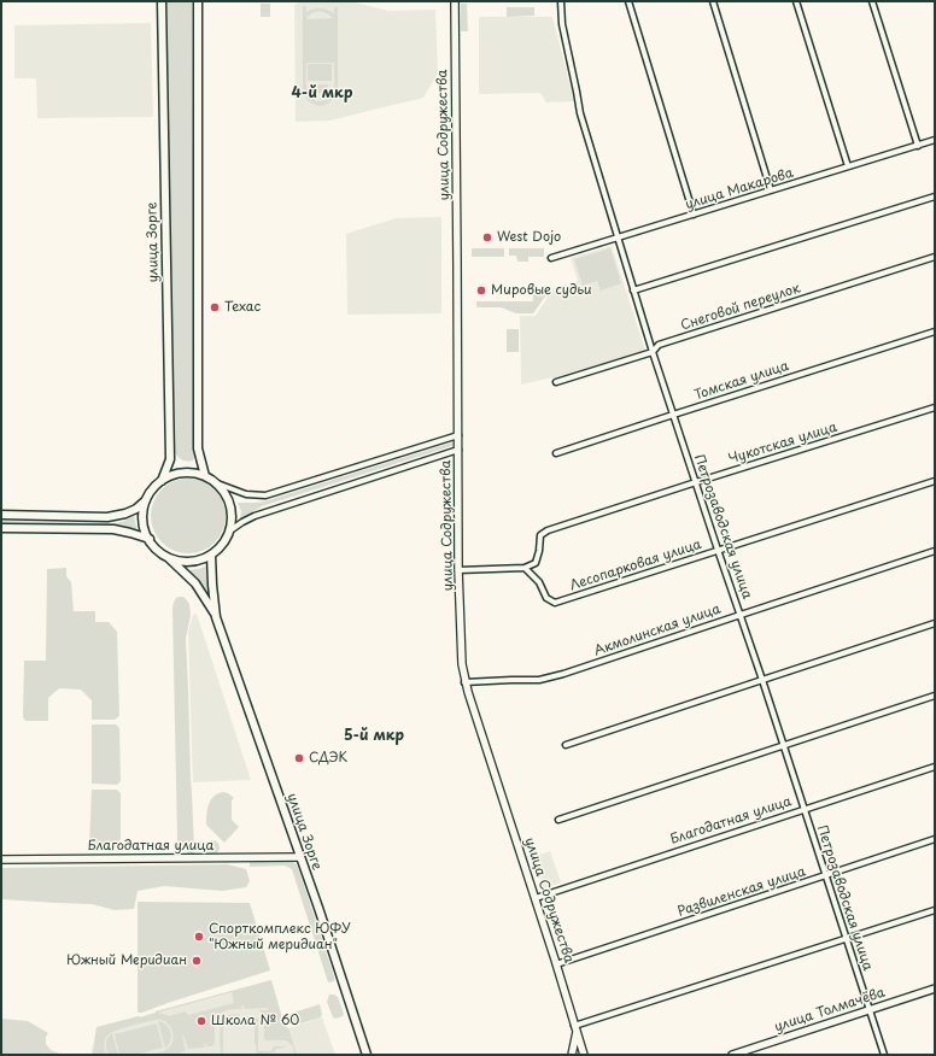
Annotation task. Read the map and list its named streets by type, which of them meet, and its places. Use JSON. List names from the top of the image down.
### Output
{
  "streets": {
    "main road": ["улица Зорге"],
    "street": [
      "улица Содружества",
      "улица Макарова",
      "Снеговой переулок",
      "Томская улица",
      "Чукотская улица",
      "Петрозаводская улица",
      "Лесопарковая улица",
      "Акмолинская улица",
      "Благодатная улица",
      "Развиленская улица",
      "улица Толмачёва"
    ]
  },
  "crossings": [
    ["улица Содружества", "Акмолинская улица"],
    ["улица Содружества", "Благодатная улица"],
    ["улица Содружества", "Развиленская улица"],
    ["улица Макарова", "Петрозаводская улица"],
    ["улица Зорге", "Благодатная улица"],
    ["Снеговой переулок", "Петрозаводская улица"],
    ["Томская улица", "Петрозаводская улица"],
    ["Чукотская улица", "Петрозаводская улица"],
    ["Чукотская улица", "Лесопарковая улица"],
    ["Петрозаводская улица", "Лесопарковая улица"],
    ["Петрозаводская улица", "Акмолинская улица"],
    ["Петрозаводская улица", "Благодатная улица"],
    ["Петрозаводская улица", "Развиленская улица"],
    ["Петрозаводская улица", "улица Толмачёва"]
  ],
  "districts": ["4-й мкр", "5-й мкр"],
  "places": [
    "West Dojo",
    "Мировые судьи",
    "Техас",
    "СДЭК",
    "Спорткомплекс ЮФУ \"Южный меридиан\"",
    "Южный Меридиан",
    "Школа № 60"
  ]
}
